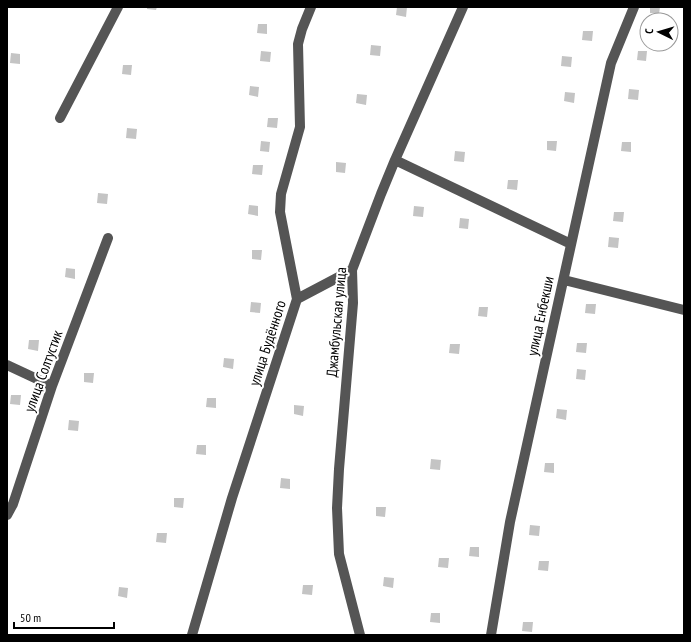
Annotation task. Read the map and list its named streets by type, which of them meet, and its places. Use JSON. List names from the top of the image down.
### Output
{
  "streets": {
    "street": [
      "улица Енбекши",
      "Джамбульская улица",
      "улица Будённого",
      "улица Солтустик"
    ]
  },
  "scale_bar": "50 m",
  "north": "left"
}
